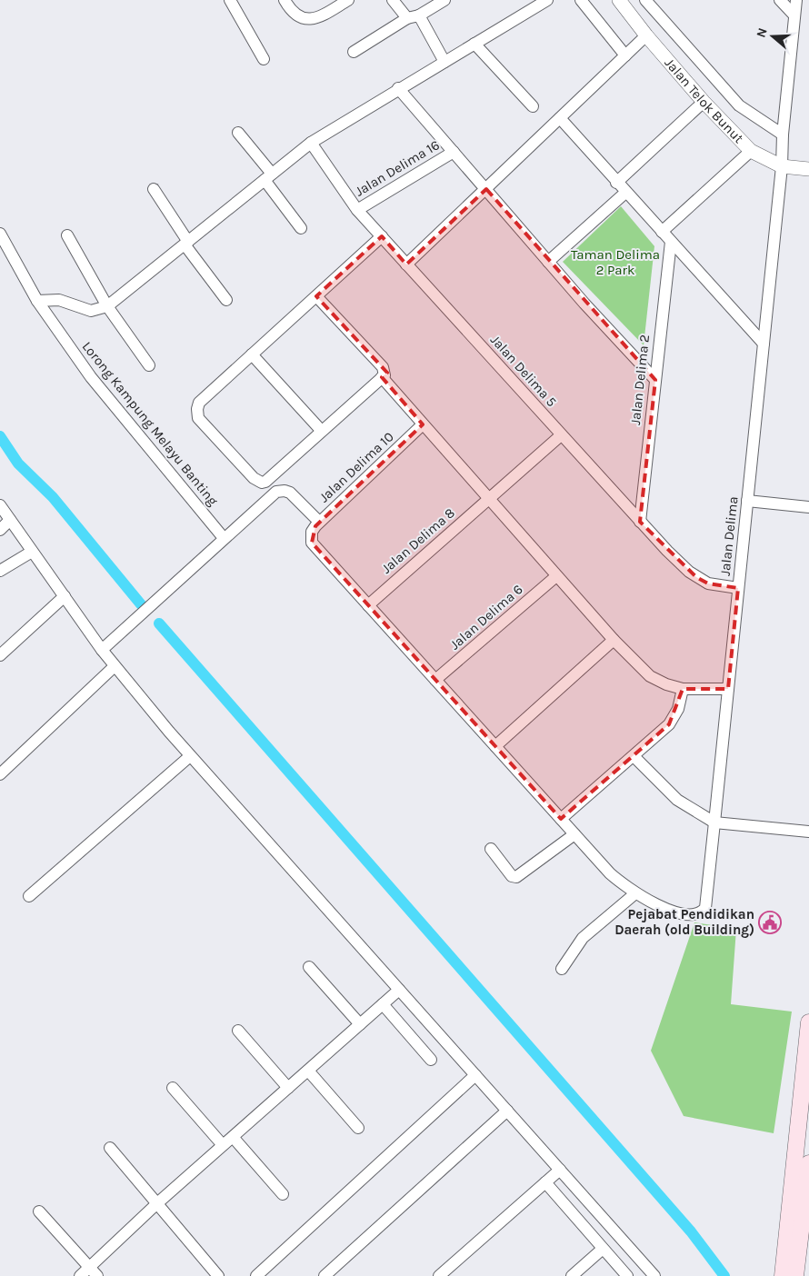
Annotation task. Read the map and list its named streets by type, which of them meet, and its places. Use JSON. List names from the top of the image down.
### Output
{
  "streets": {
    "street": [
      "Jalan Telok Bunut",
      "Jalan Delima 16",
      "Jalan Delima 5",
      "Jalan Delima 2",
      "Lorong Kampung Melayu Banting",
      "Jalan Delima 10",
      "Jalan Delima",
      "Jalan Delima 8",
      "Jalan Delima 6"
    ]
  },
  "crossings": [
    ["Jalan Telok Bunut", "Jalan Delima"],
    ["Jalan Delima 16", "Jalan Delima 5"],
    ["Jalan Delima 5", "Jalan Delima 2"],
    ["Jalan Delima 5", "Jalan Delima"],
    ["Jalan Delima 5", "Jalan Delima 8"],
    ["Jalan Delima 10", "Jalan Delima 8"]
  ],
  "parks": ["Taman Delima 2 Park"],
  "places": {
    "public building": ["Pejabat Pendidikan Daerah (old Building)"]
  },
  "north": "left"
}
